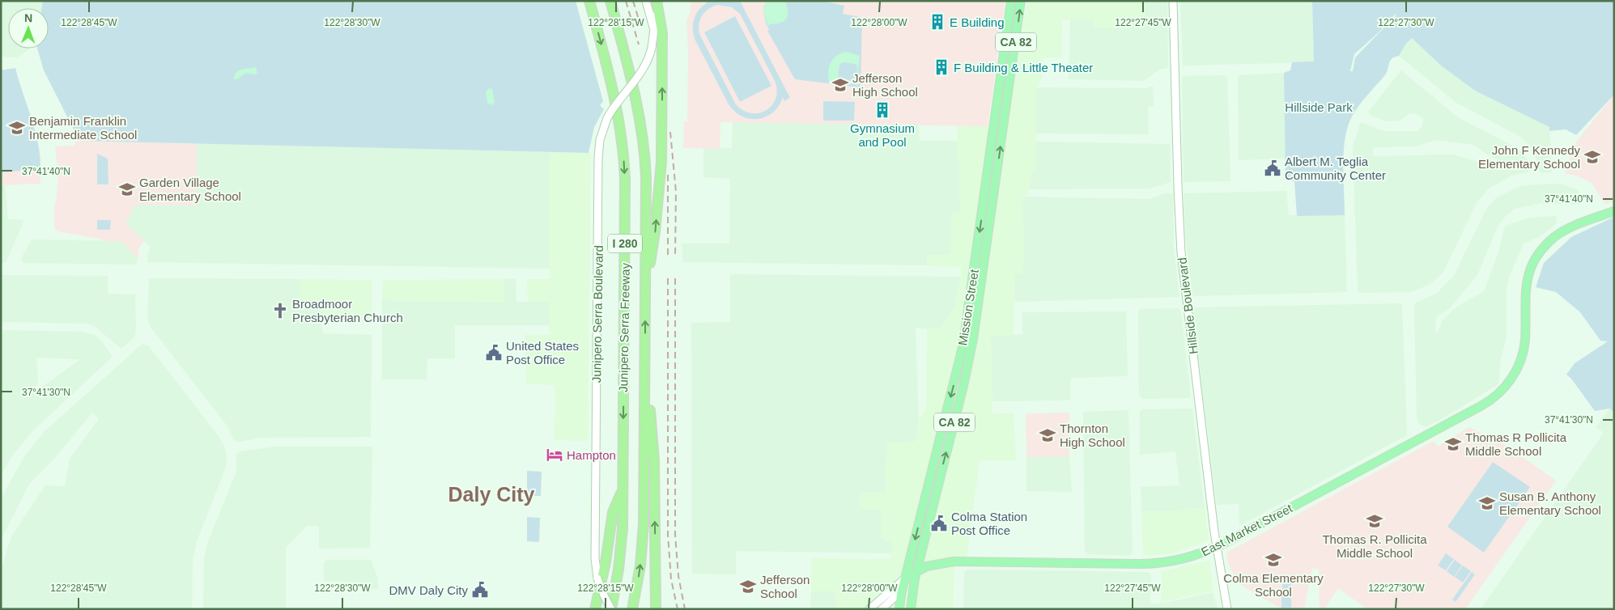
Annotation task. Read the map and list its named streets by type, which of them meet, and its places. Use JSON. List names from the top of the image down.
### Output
{
  "streets": {
    "highway": ["I 280", "Junipero Serra Freeway"],
    "main road": [
      "CA 82",
      "Hillside Boulevard",
      "Mission Street",
      "Junipero Serra Boulevard",
      "East Market Street"
    ]
  },
  "crossings": [
    ["CA 82", "Mission Street"],
    ["CA 82", "East Market Street"],
    ["Hillside Boulevard", "East Market Street"],
    ["Mission Street", "East Market Street"],
    ["Junipero Serra Boulevard", "Junipero Serra Freeway"]
  ],
  "districts": ["Daly City"],
  "parks": ["Hillside Park"],
  "places": {
    "building": ["E Building", "F Building & Little Theater", "Gymnasium and Pool"],
    "school or university": [
      "Jefferson High School",
      "Benjamin Franklin Intermediate School",
      "John F Kennedy Elementary School",
      "Garden Village Elementary School",
      "Thornton High School",
      "Thomas R Pollicita Middle School",
      "Susan B. Anthony Elementary School",
      "Thomas R. Pollicita Middle School",
      "Colma Elementary School",
      "Jefferson School"
    ],
    "public building": [
      "Albert M. Teglia Community Center",
      "United States Post Office",
      "Colma Station Post Office",
      "DMV Daly City"
    ],
    "church": ["Broadmoor Presbyterian Church"],
    "hotel": ["Hampton"]
  },
  "north": "top",
  "coordinates": [
    "122°28'45\"W",
    "122°28'30\"W",
    "122°28'15\"W",
    "122°28'00\"W",
    "122°27'45\"W",
    "122°27'30\"W",
    "37°41'40\"N",
    "37°41'30\"N"
  ]
}
